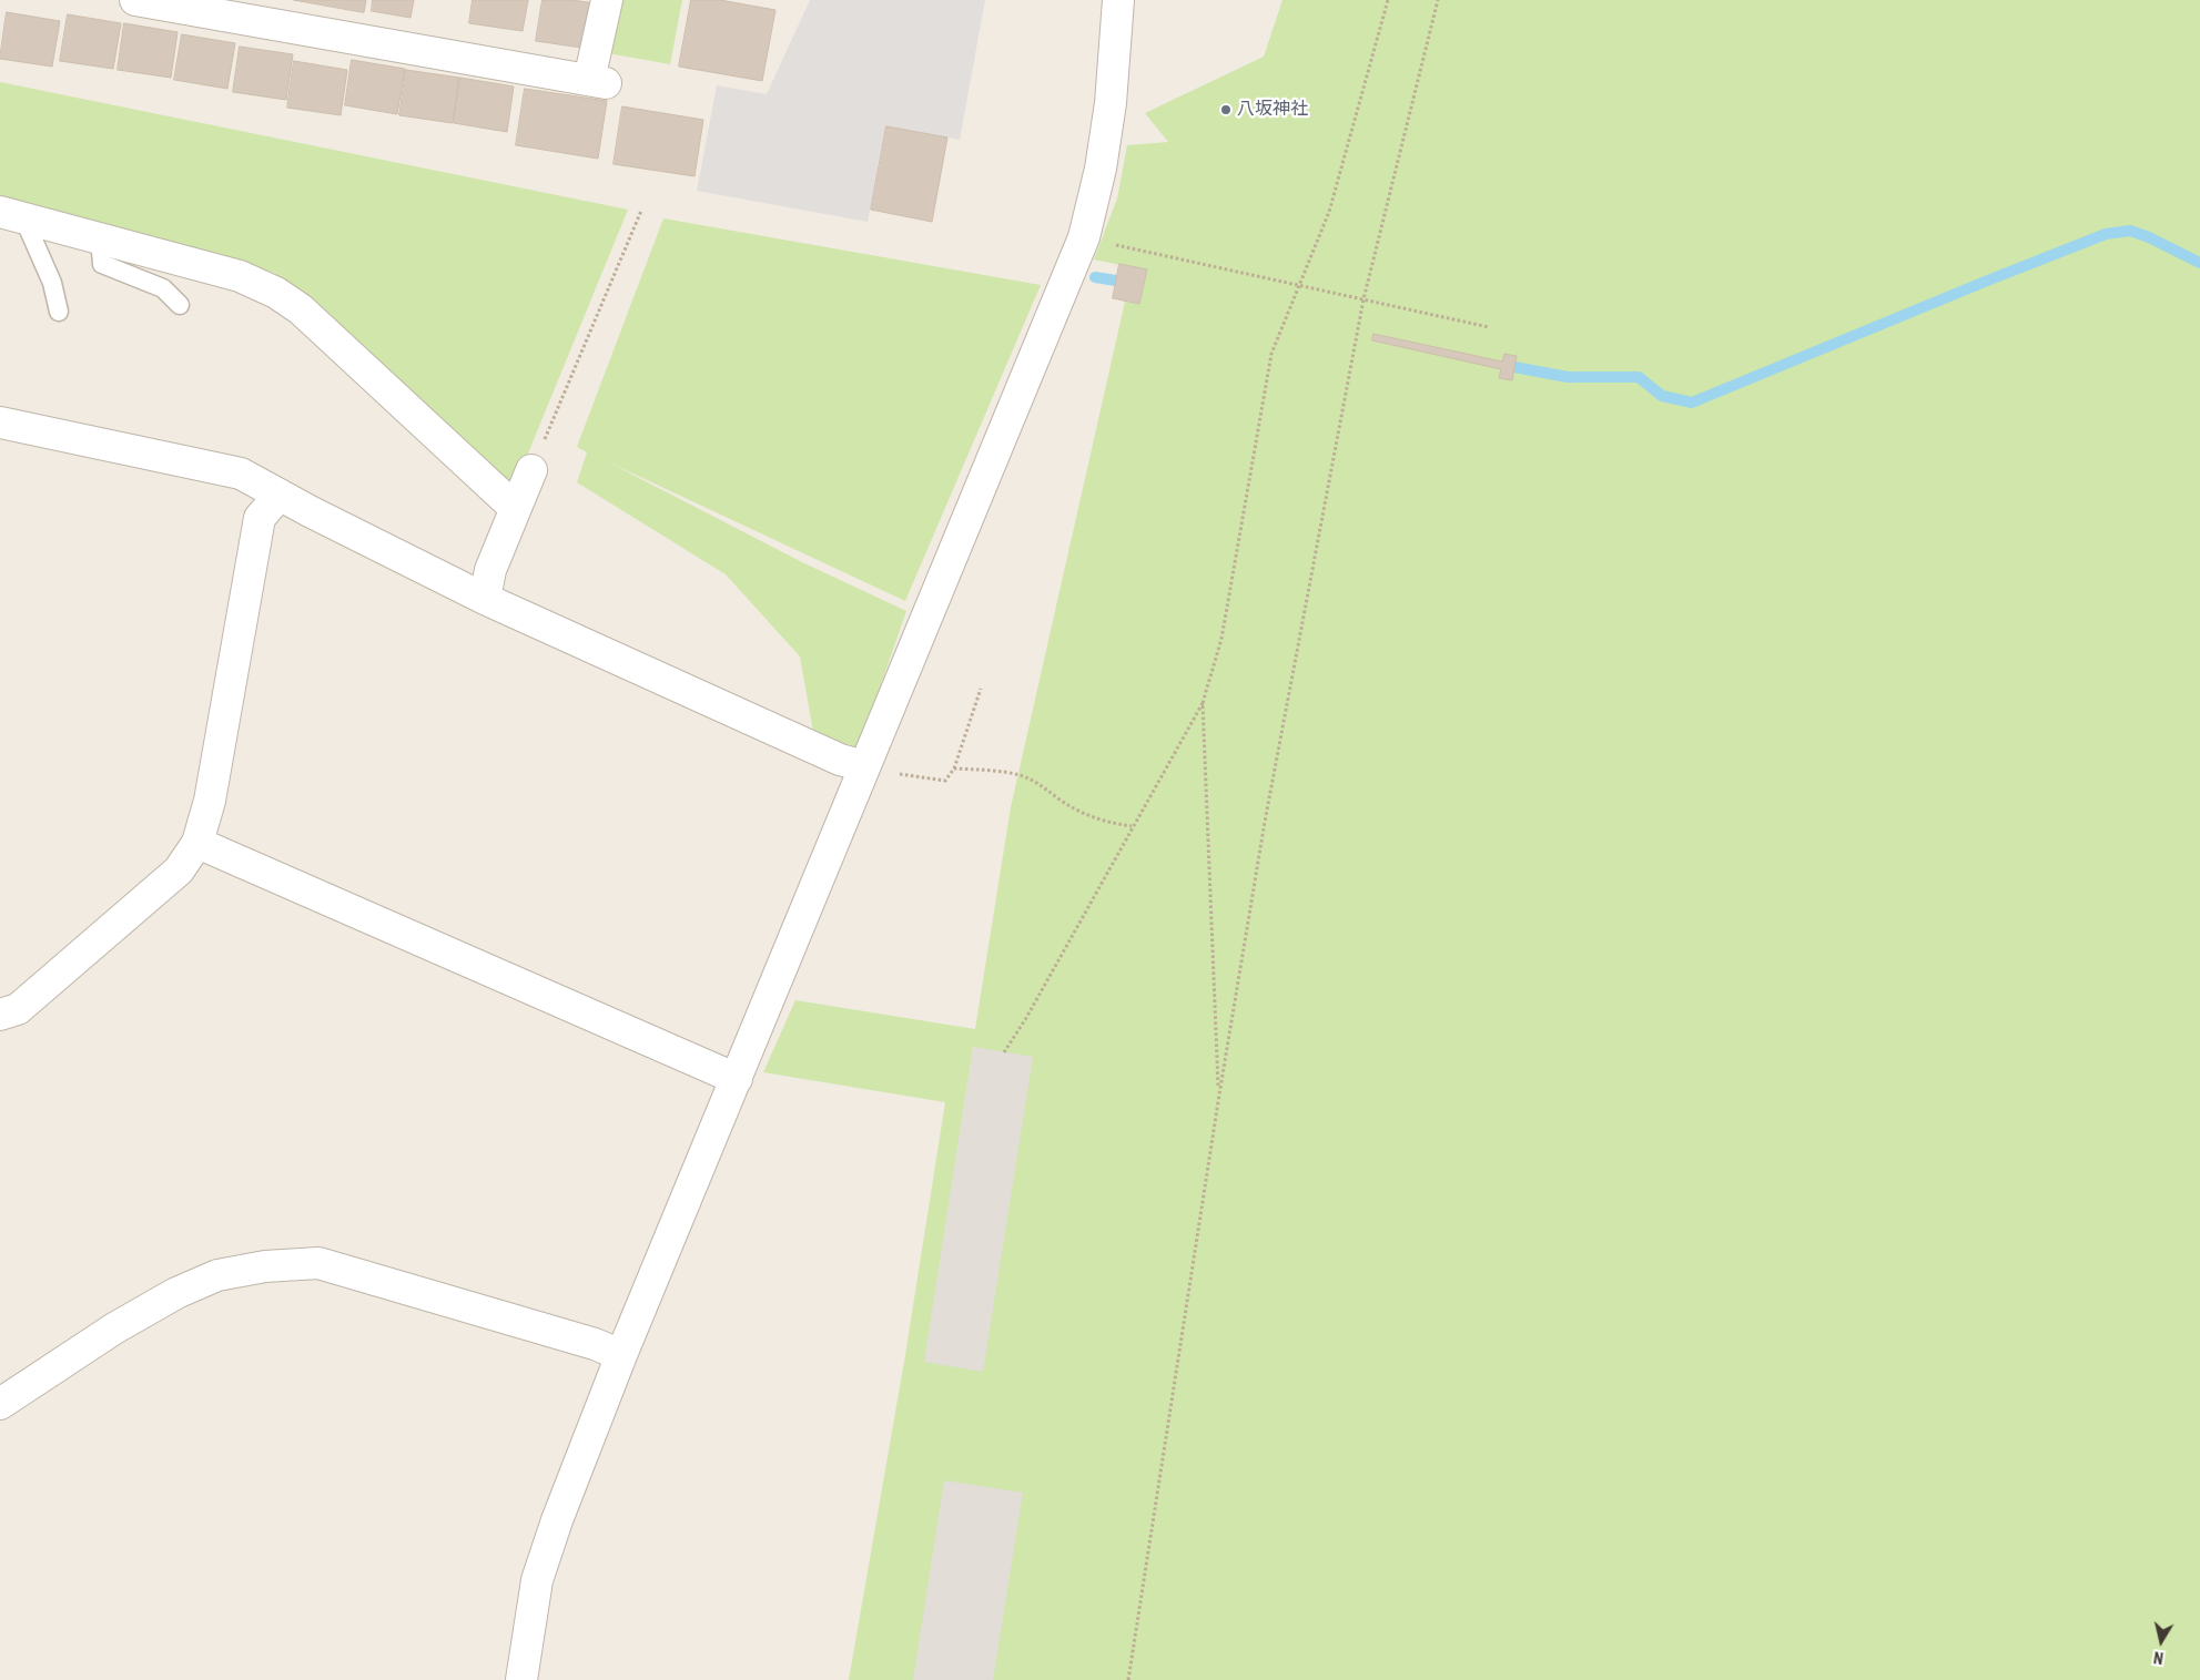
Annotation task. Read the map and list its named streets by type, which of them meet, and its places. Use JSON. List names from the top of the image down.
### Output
{
  "places": ["八坂神社"],
  "north": "bottom"
}
